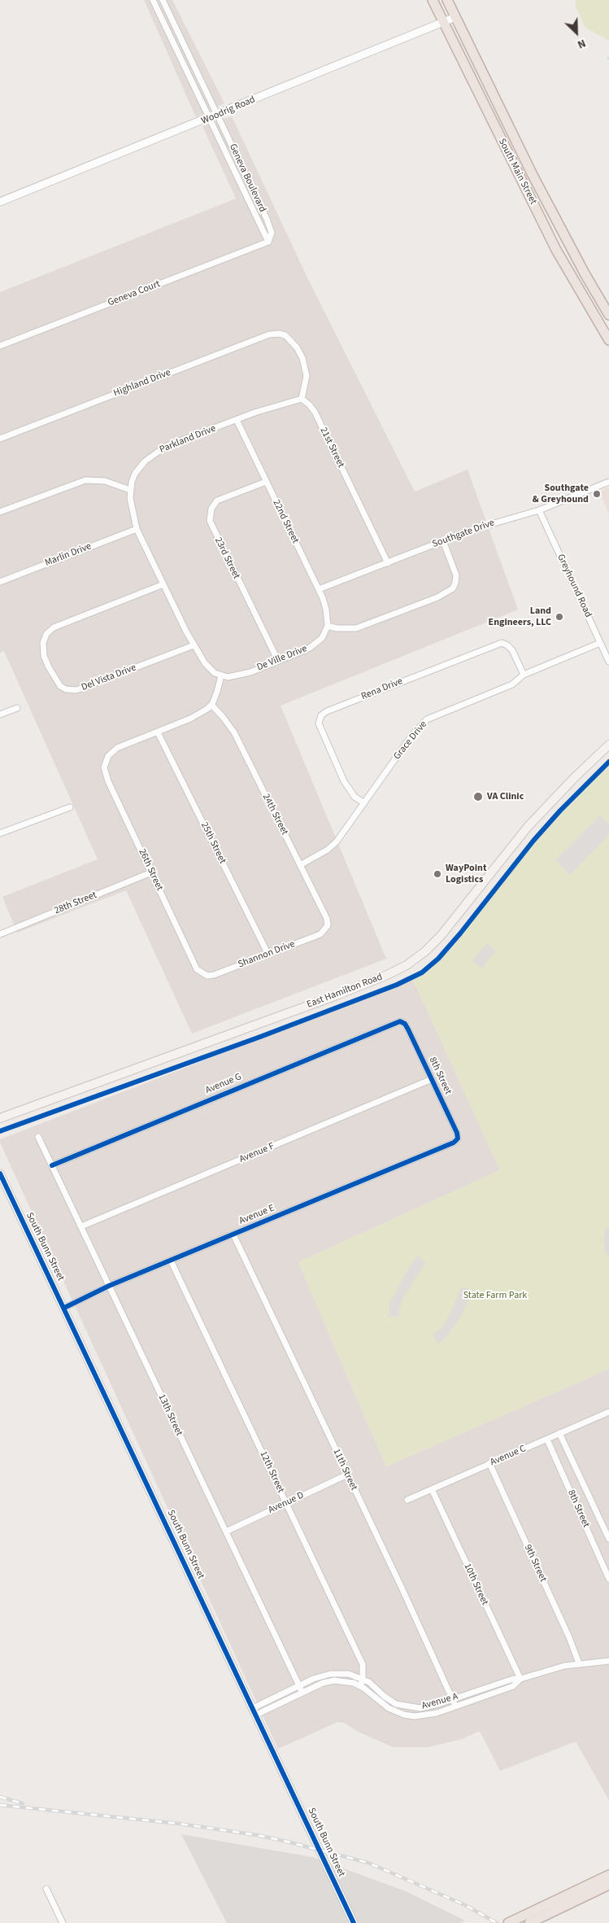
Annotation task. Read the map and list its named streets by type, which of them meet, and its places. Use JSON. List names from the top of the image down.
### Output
{
  "streets": {
    "highway": ["South Main Street"],
    "main road": ["East Hamilton Road"],
    "street": [
      "Woodrig Road",
      "Geneva Boulevard",
      "Geneva Court",
      "Highland Drive",
      "Parkland Drive",
      "21st Street",
      "22nd Street",
      "Southgate Drive",
      "Marlin Drive",
      "23rd Street",
      "Greyhound Road",
      "De Ville Drive",
      "Del Vista Drive",
      "Rena Drive",
      "Grace Drive",
      "24th Street",
      "25th Street",
      "26th Street",
      "28th Street",
      "Shannon Drive",
      "8th Street",
      "Avenue G",
      "Avenue F",
      "Avenue E",
      "South Bunn Street",
      "13th Street",
      "Avenue C",
      "11th Street",
      "12th Street",
      "Avenue D",
      "9th Street",
      "10th Street",
      "Avenue A"
    ]
  },
  "crossings": [
    ["Woodrig Road", "South Main Street"],
    ["Woodrig Road", "Geneva Boulevard"],
    ["Geneva Boulevard", "Geneva Court"],
    ["Highland Drive", "Parkland Drive"],
    ["Highland Drive", "21st Street"],
    ["Parkland Drive", "21st Street"],
    ["Parkland Drive", "22nd Street"],
    ["21st Street", "Southgate Drive"],
    ["22nd Street", "Southgate Drive"],
    ["22nd Street", "23rd Street"],
    ["22nd Street", "De Ville Drive"],
    ["Southgate Drive", "Greyhound Road"],
    ["23rd Street", "De Ville Drive"],
    ["Greyhound Road", "Grace Drive"],
    ["Rena Drive", "Grace Drive"],
    ["Grace Drive", "24th Street"],
    ["24th Street", "Shannon Drive"],
    ["25th Street", "26th Street"],
    ["25th Street", "Shannon Drive"],
    ["26th Street", "28th Street"],
    ["26th Street", "Shannon Drive"],
    ["8th Street", "Avenue G"],
    ["8th Street", "Avenue F"],
    ["8th Street", "Avenue E"],
    ["8th Street", "Avenue C"],
    ["Avenue G", "13th Street"],
    ["Avenue F", "13th Street"],
    ["Avenue E", "South Bunn Street"],
    ["Avenue E", "13th Street"],
    ["Avenue E", "11th Street"],
    ["Avenue E", "12th Street"],
    ["South Bunn Street", "Avenue A"],
    ["13th Street", "Avenue D"],
    ["13th Street", "Avenue A"],
    ["Avenue C", "9th Street"],
    ["Avenue C", "10th Street"],
    ["11th Street", "Avenue D"],
    ["11th Street", "Avenue A"],
    ["12th Street", "Avenue D"],
    ["12th Street", "Avenue A"],
    ["9th Street", "Avenue A"],
    ["10th Street", "Avenue A"]
  ],
  "parks": ["State Farm Park"],
  "places": [
    "Southgate & Greyhound",
    "Land Engineers, LLC",
    "VA Clinic",
    "WayPoint Logistics"
  ],
  "north": "bottom right"
}
